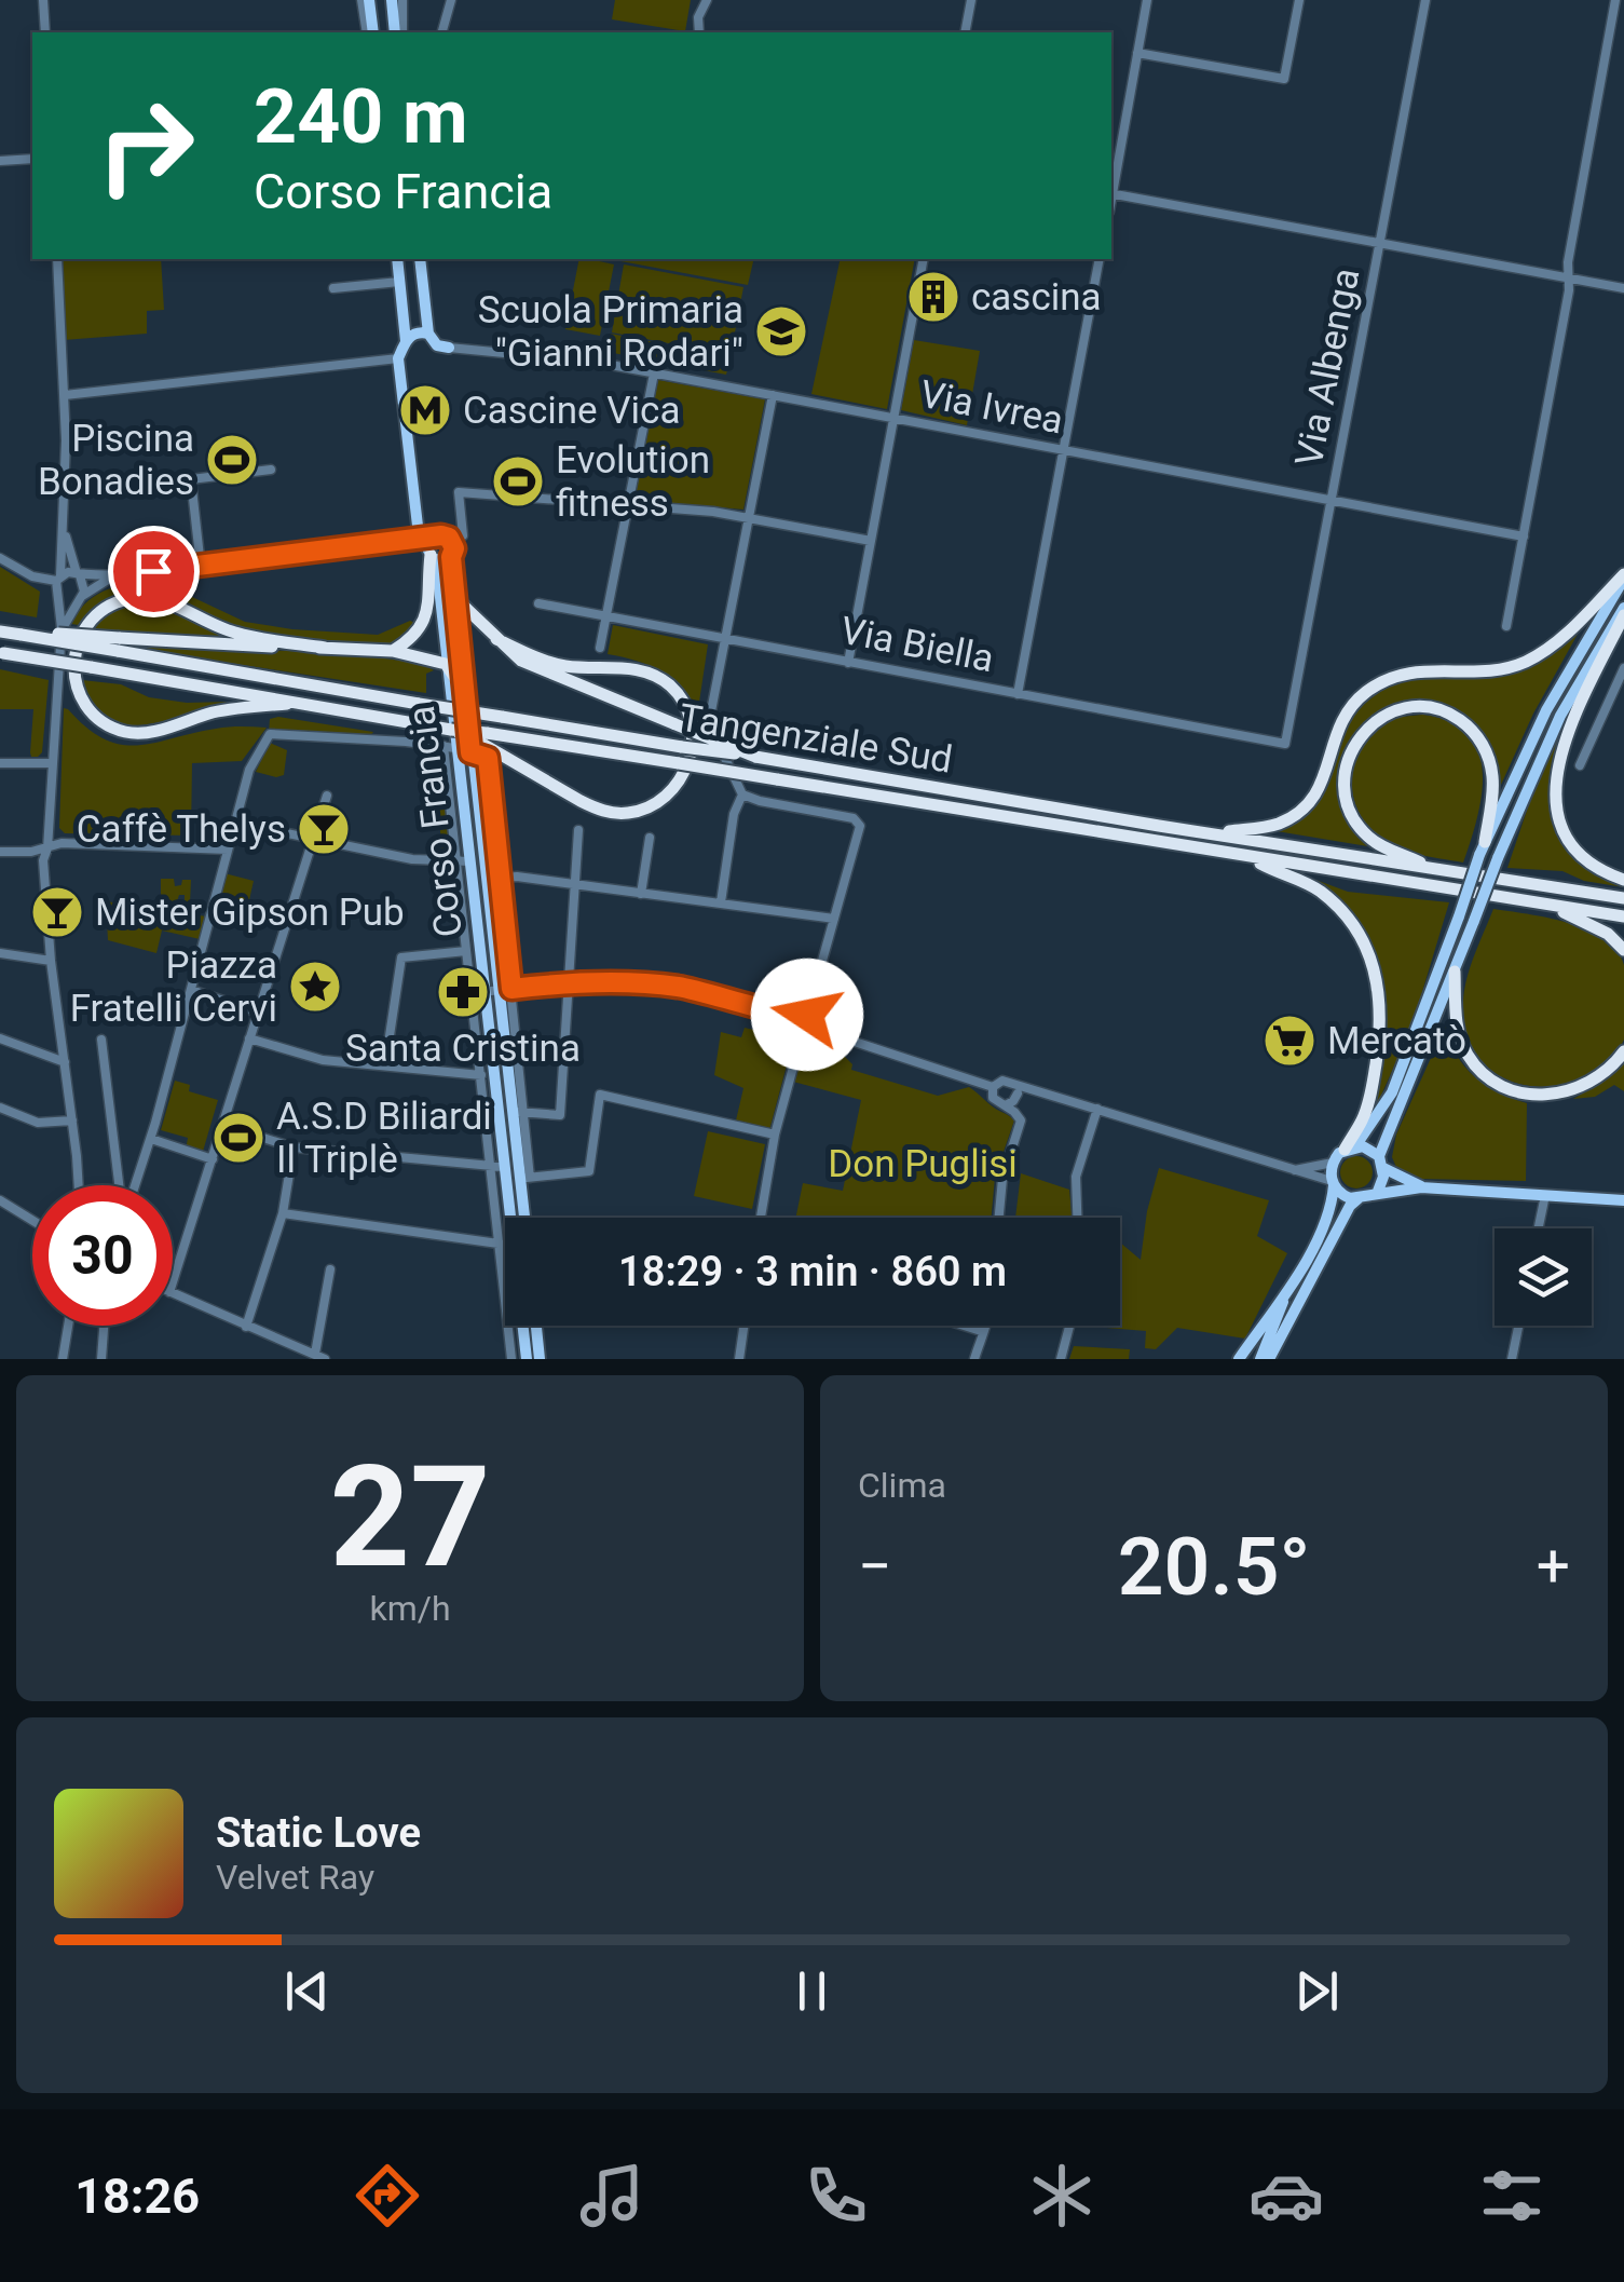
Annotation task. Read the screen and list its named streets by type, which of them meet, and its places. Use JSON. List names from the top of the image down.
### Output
{
  "streets": {
    "highway": ["Tangenziale Sud"],
    "main road": ["Corso Francia"],
    "street": ["Via Albenga", "Via Ivrea", "Via Biella"]
  },
  "crossings": [
    ["Via Albenga", "Via Ivrea"],
    ["Via Albenga", "Via Biella"]
  ],
  "parks": ["Don Puglisi"],
  "places": {
    "building": ["cascina"],
    "school or university": ["Scuola Primaria \"Gianni Rodari\""],
    "metro station": ["Cascine Vica"],
    "sports": ["Piscina Bonadies", "Evolution fitness", "A.S.D Biliardi Il Triplè"],
    "bar": ["Caffè Thelys", "Mister Gipson Pub"],
    "place": ["Piazza Fratelli Cervi"],
    "pharmacy": ["Santa Cristina"],
    "supermarket": ["Mercatò"]
  },
  "page": {
    "turn": ["240 m", "Corso Francia"],
    "limit": "30",
    "trip": "18:29 · 3 min · 860 m",
    "tile": [
      ["27", "km/h"],
      "Clima"
    ],
    "heat": ["−", "20.5°", "+"],
    "song": ["Static Love", "Velvet Ray"],
    "tabs": "18:26"
  }
}
